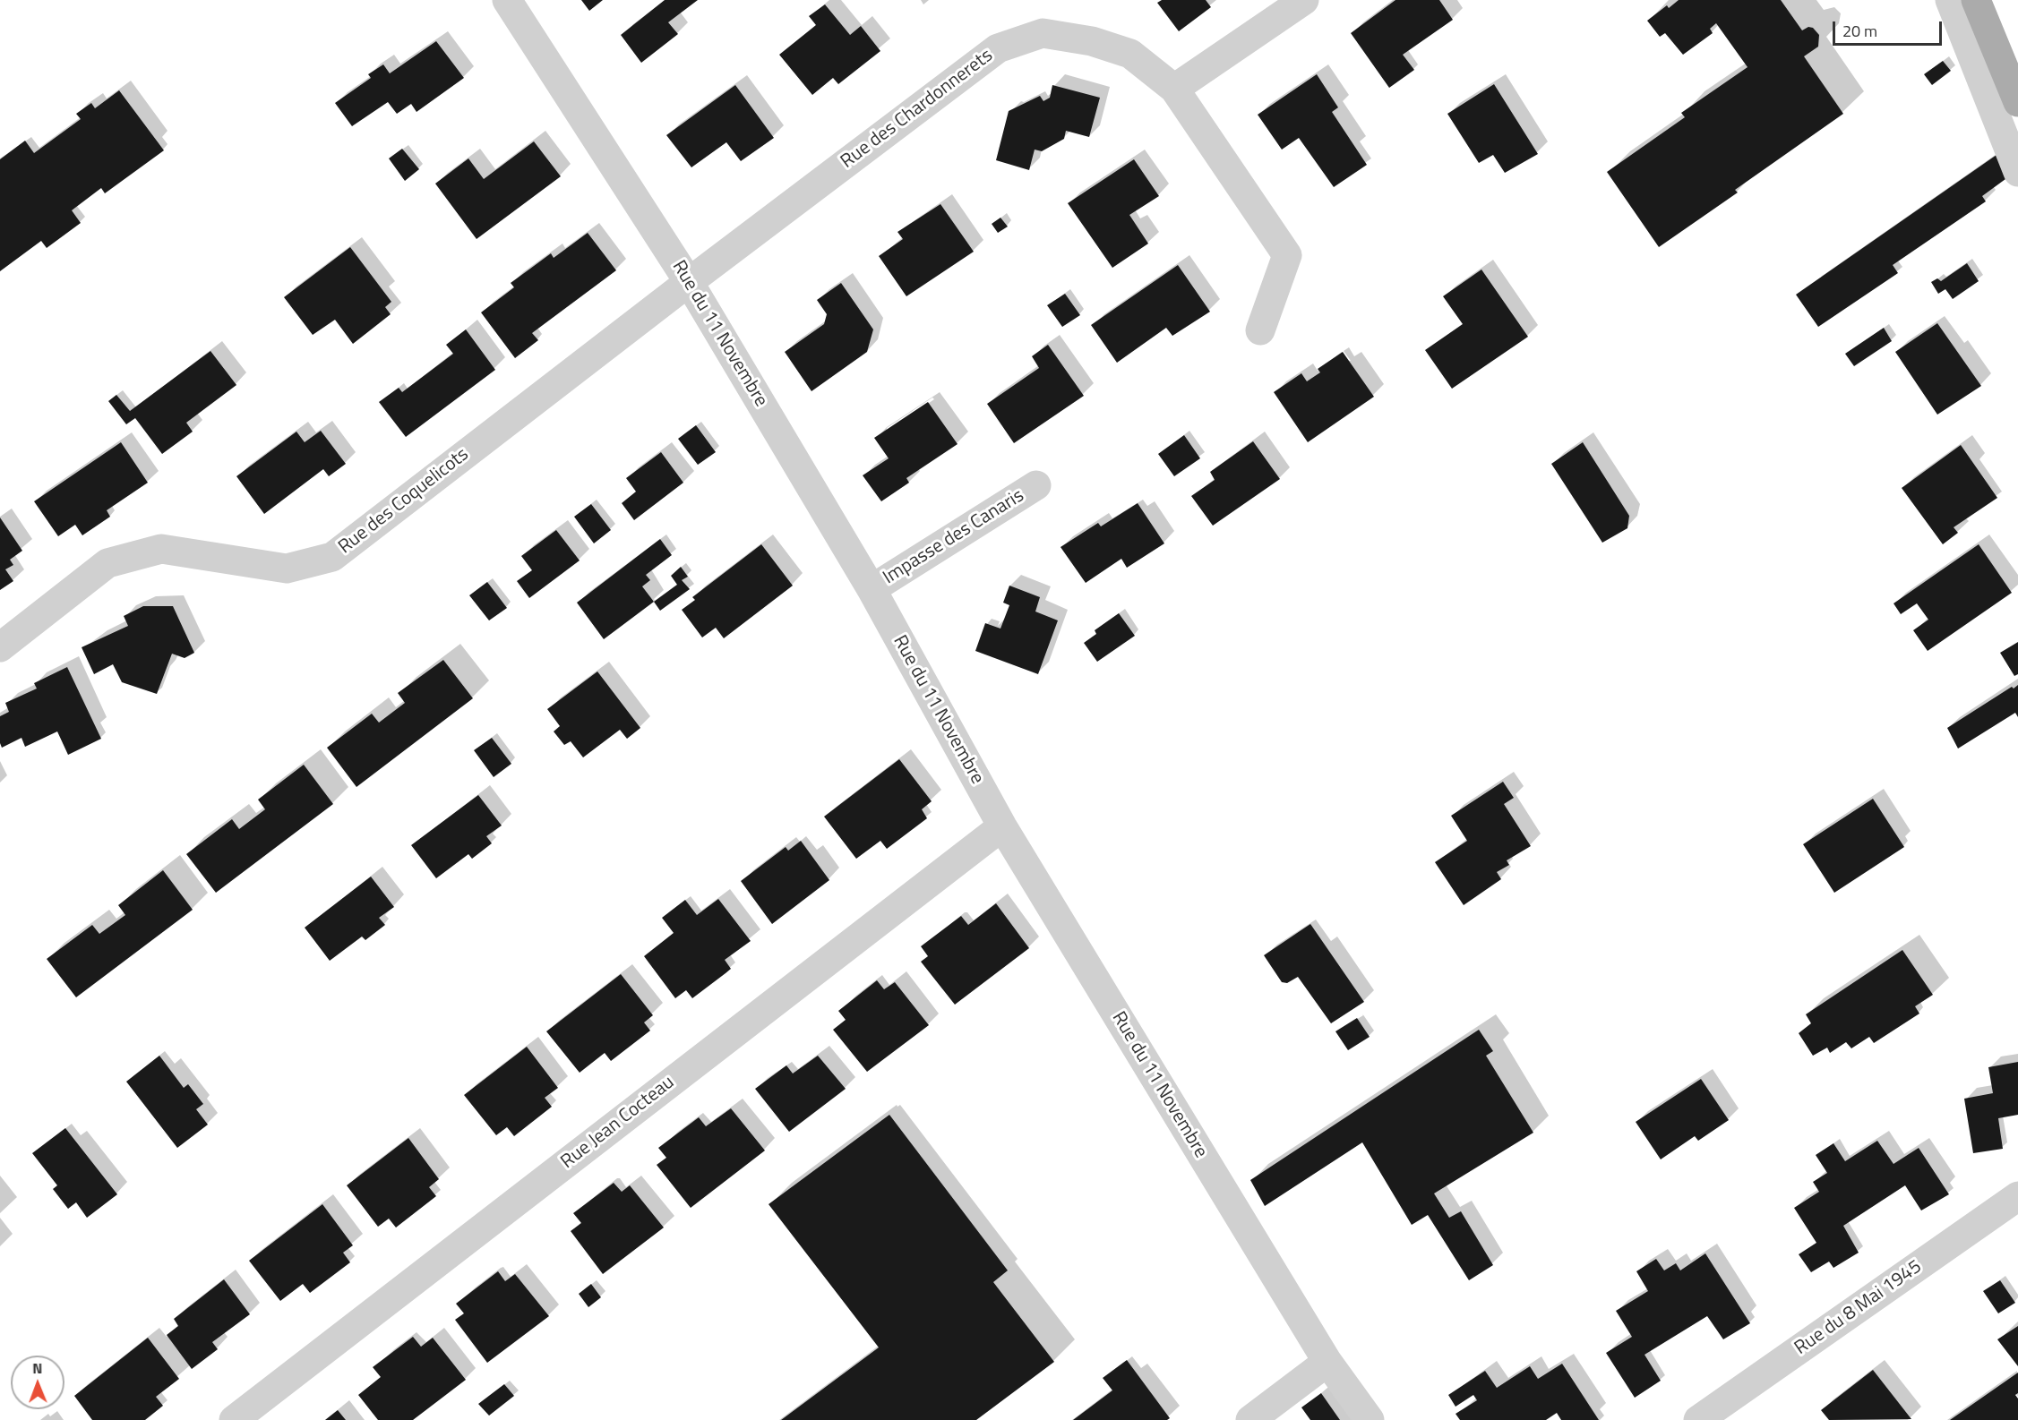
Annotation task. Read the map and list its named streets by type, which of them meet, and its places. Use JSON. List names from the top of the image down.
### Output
{
  "streets": {
    "street": [
      "Rue des Chardonnerets",
      "Rue du 11 Novembre",
      "Rue des Coquelicots",
      "Impasse des Canaris",
      "Rue Jean Cocteau",
      "Rue du 8 Mai 1945"
    ]
  },
  "crossings": [
    ["Rue des Chardonnerets", "Rue du 11 Novembre"],
    ["Rue des Chardonnerets", "Rue des Coquelicots"],
    ["Rue du 11 Novembre", "Rue des Coquelicots"],
    ["Rue du 11 Novembre", "Impasse des Canaris"],
    ["Rue du 11 Novembre", "Rue Jean Cocteau"]
  ],
  "scale_bar": "20 m",
  "north": "top"
}
